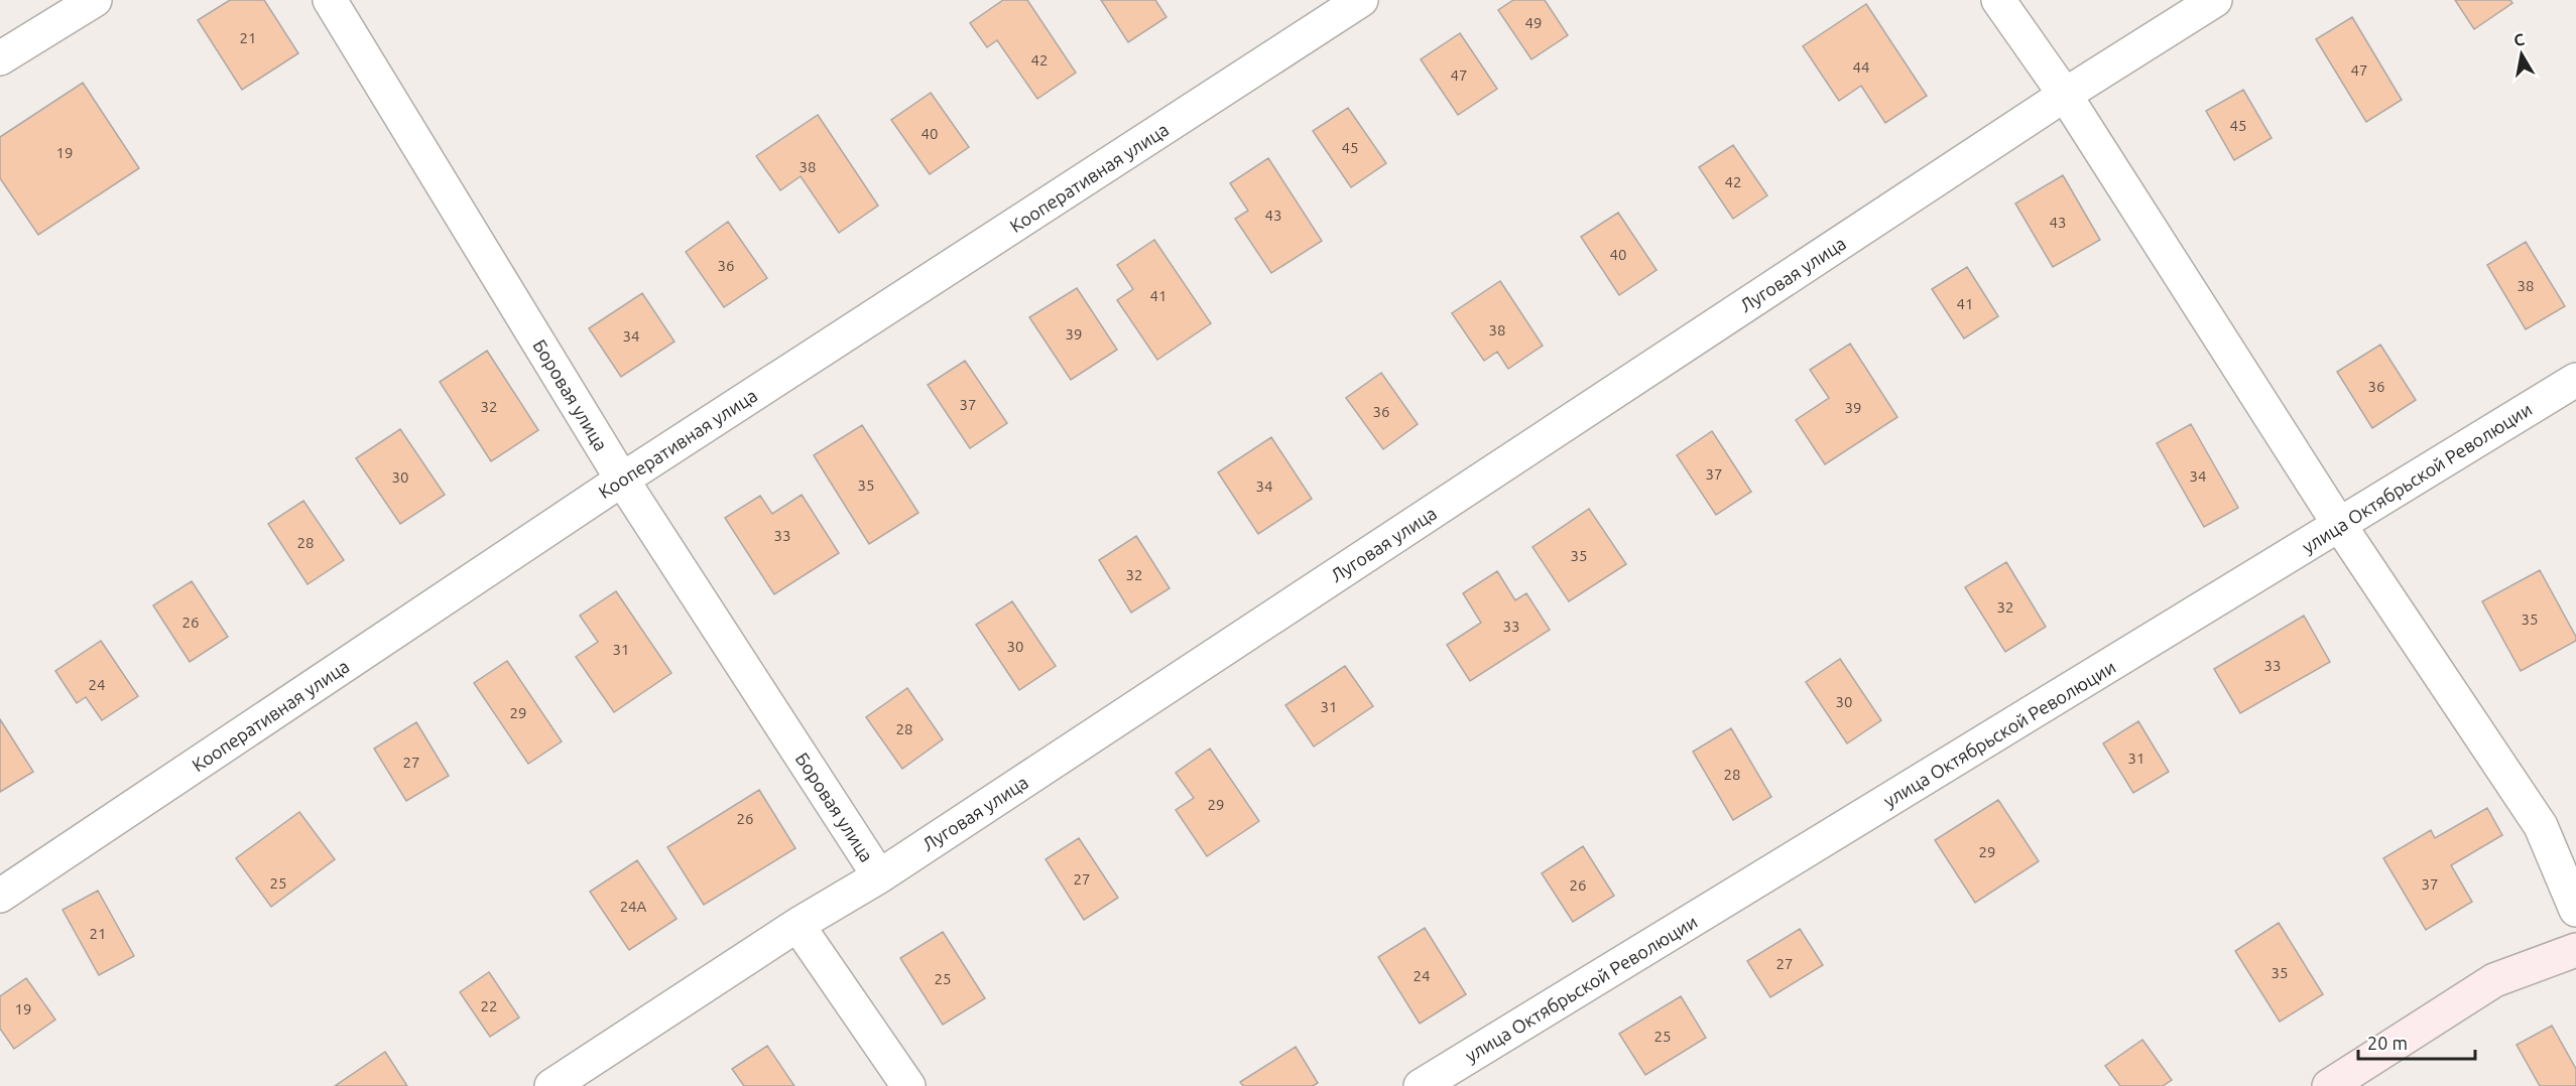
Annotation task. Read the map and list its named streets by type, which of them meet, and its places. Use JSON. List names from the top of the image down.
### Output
{
  "streets": {
    "street": [
      "Кооперативная улица",
      "Луговая улица",
      "Боровая улица",
      "улица Октябрьской Революции"
    ]
  },
  "crossings": [
    ["Кооперативная улица", "Боровая улица"],
    ["Луговая улица", "Боровая улица"]
  ],
  "house_numbers": [
    "49",
    "21",
    "42",
    "44",
    "47",
    "47",
    "45",
    "40",
    "45",
    "19",
    "38",
    "42",
    "43",
    "43",
    "40",
    "36",
    "38",
    "41",
    "41",
    "38",
    "39",
    "34",
    "36",
    "37",
    "32",
    "39",
    "36",
    "37",
    "34",
    "30",
    "35",
    "34",
    "33",
    "28",
    "35",
    "32",
    "32",
    "35",
    "26",
    "33",
    "30",
    "31",
    "33",
    "24",
    "30",
    "31",
    "29",
    "28",
    "31",
    "27",
    "28",
    "29",
    "26",
    "29",
    "27",
    "25",
    "37",
    "26",
    "24А",
    "21",
    "27",
    "35",
    "24",
    "25",
    "22",
    "19",
    "25"
  ],
  "scale_bar": "20 m",
  "north": "top"
}
